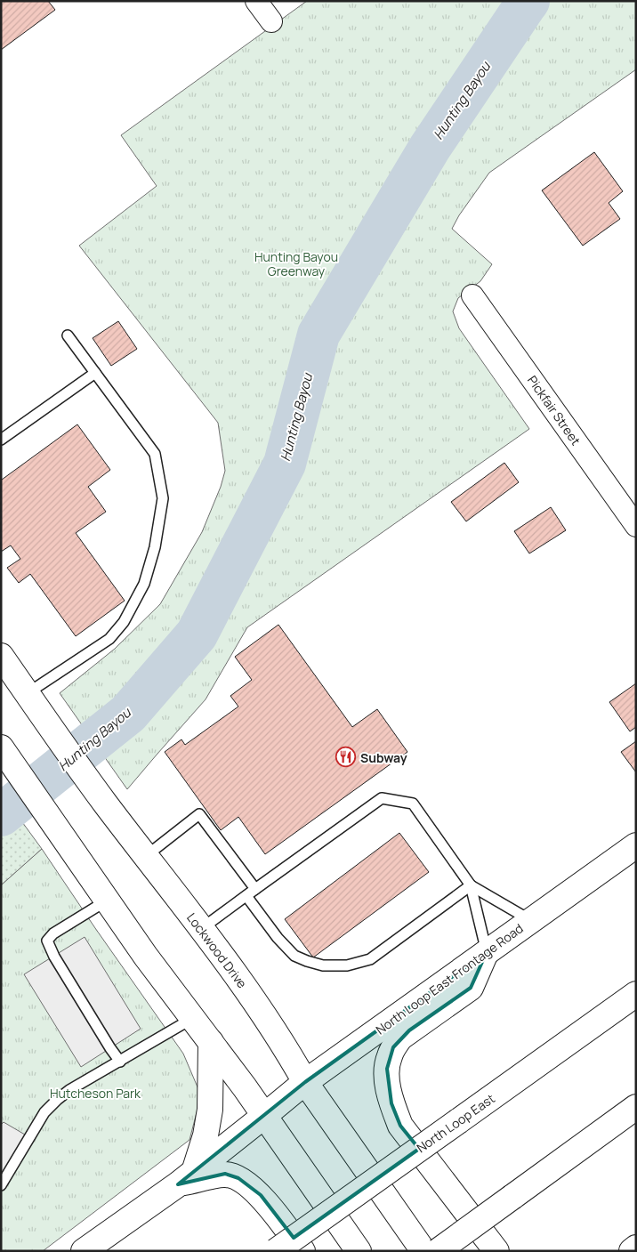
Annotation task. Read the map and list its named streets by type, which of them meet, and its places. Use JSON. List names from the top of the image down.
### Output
{
  "streets": {
    "main road": ["Lockwood Drive", "North Loop East Frontage Road", "North Loop East"],
    "street": ["Pickfair Street"]
  },
  "crossings": [
    ["Lockwood Drive", "North Loop East Frontage Road"]
  ],
  "water": ["Hunting Bayou"],
  "parks": ["Hunting Bayou Greenway", "Hutcheson Park"],
  "places": {
    "restaurant": ["Subway"]
  }
}
